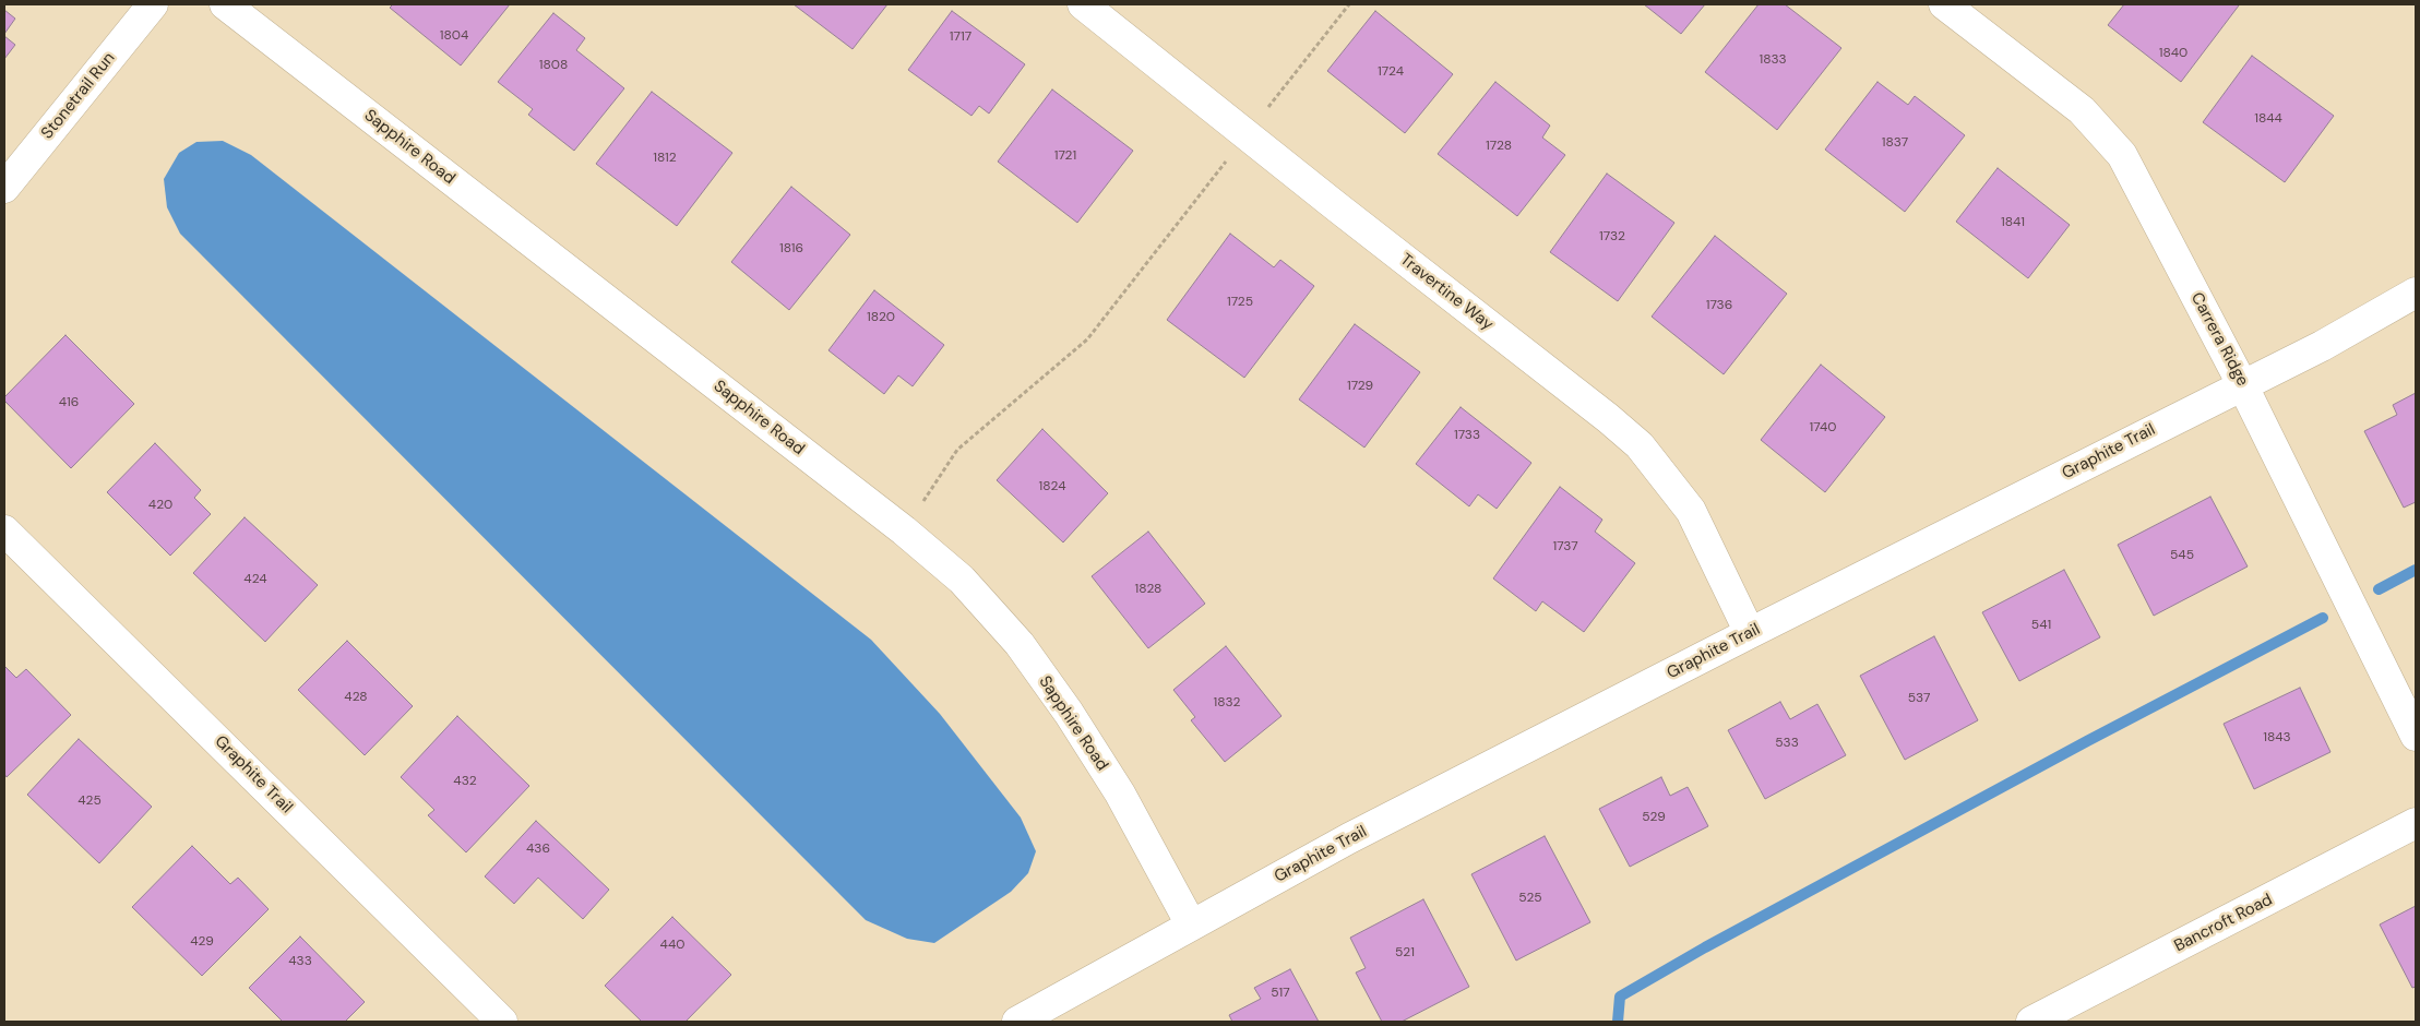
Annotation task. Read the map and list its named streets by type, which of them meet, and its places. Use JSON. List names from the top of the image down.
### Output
{
  "streets": {
    "street": [
      "Stonetrail Run",
      "Sapphire Road",
      "Travertine Way",
      "Carrera Ridge",
      "Graphite Trail",
      "Bancroft Road"
    ]
  },
  "crossings": [
    ["Sapphire Road", "Graphite Trail"],
    ["Travertine Way", "Graphite Trail"],
    ["Carrera Ridge", "Graphite Trail"]
  ],
  "house_numbers": [
    "1804",
    "1717",
    "1840",
    "1833",
    "1808",
    "1724",
    "1844",
    "1837",
    "1728",
    "1721",
    "1812",
    "1841",
    "1732",
    "1816",
    "1725",
    "1736",
    "1820",
    "1729",
    "416",
    "1740",
    "1733",
    "1824",
    "420",
    "1737",
    "545",
    "424",
    "1828",
    "541",
    "428",
    "537",
    "1832",
    "1843",
    "533",
    "432",
    "425",
    "529",
    "436",
    "525",
    "429",
    "440",
    "521",
    "433",
    "517"
  ]
}
